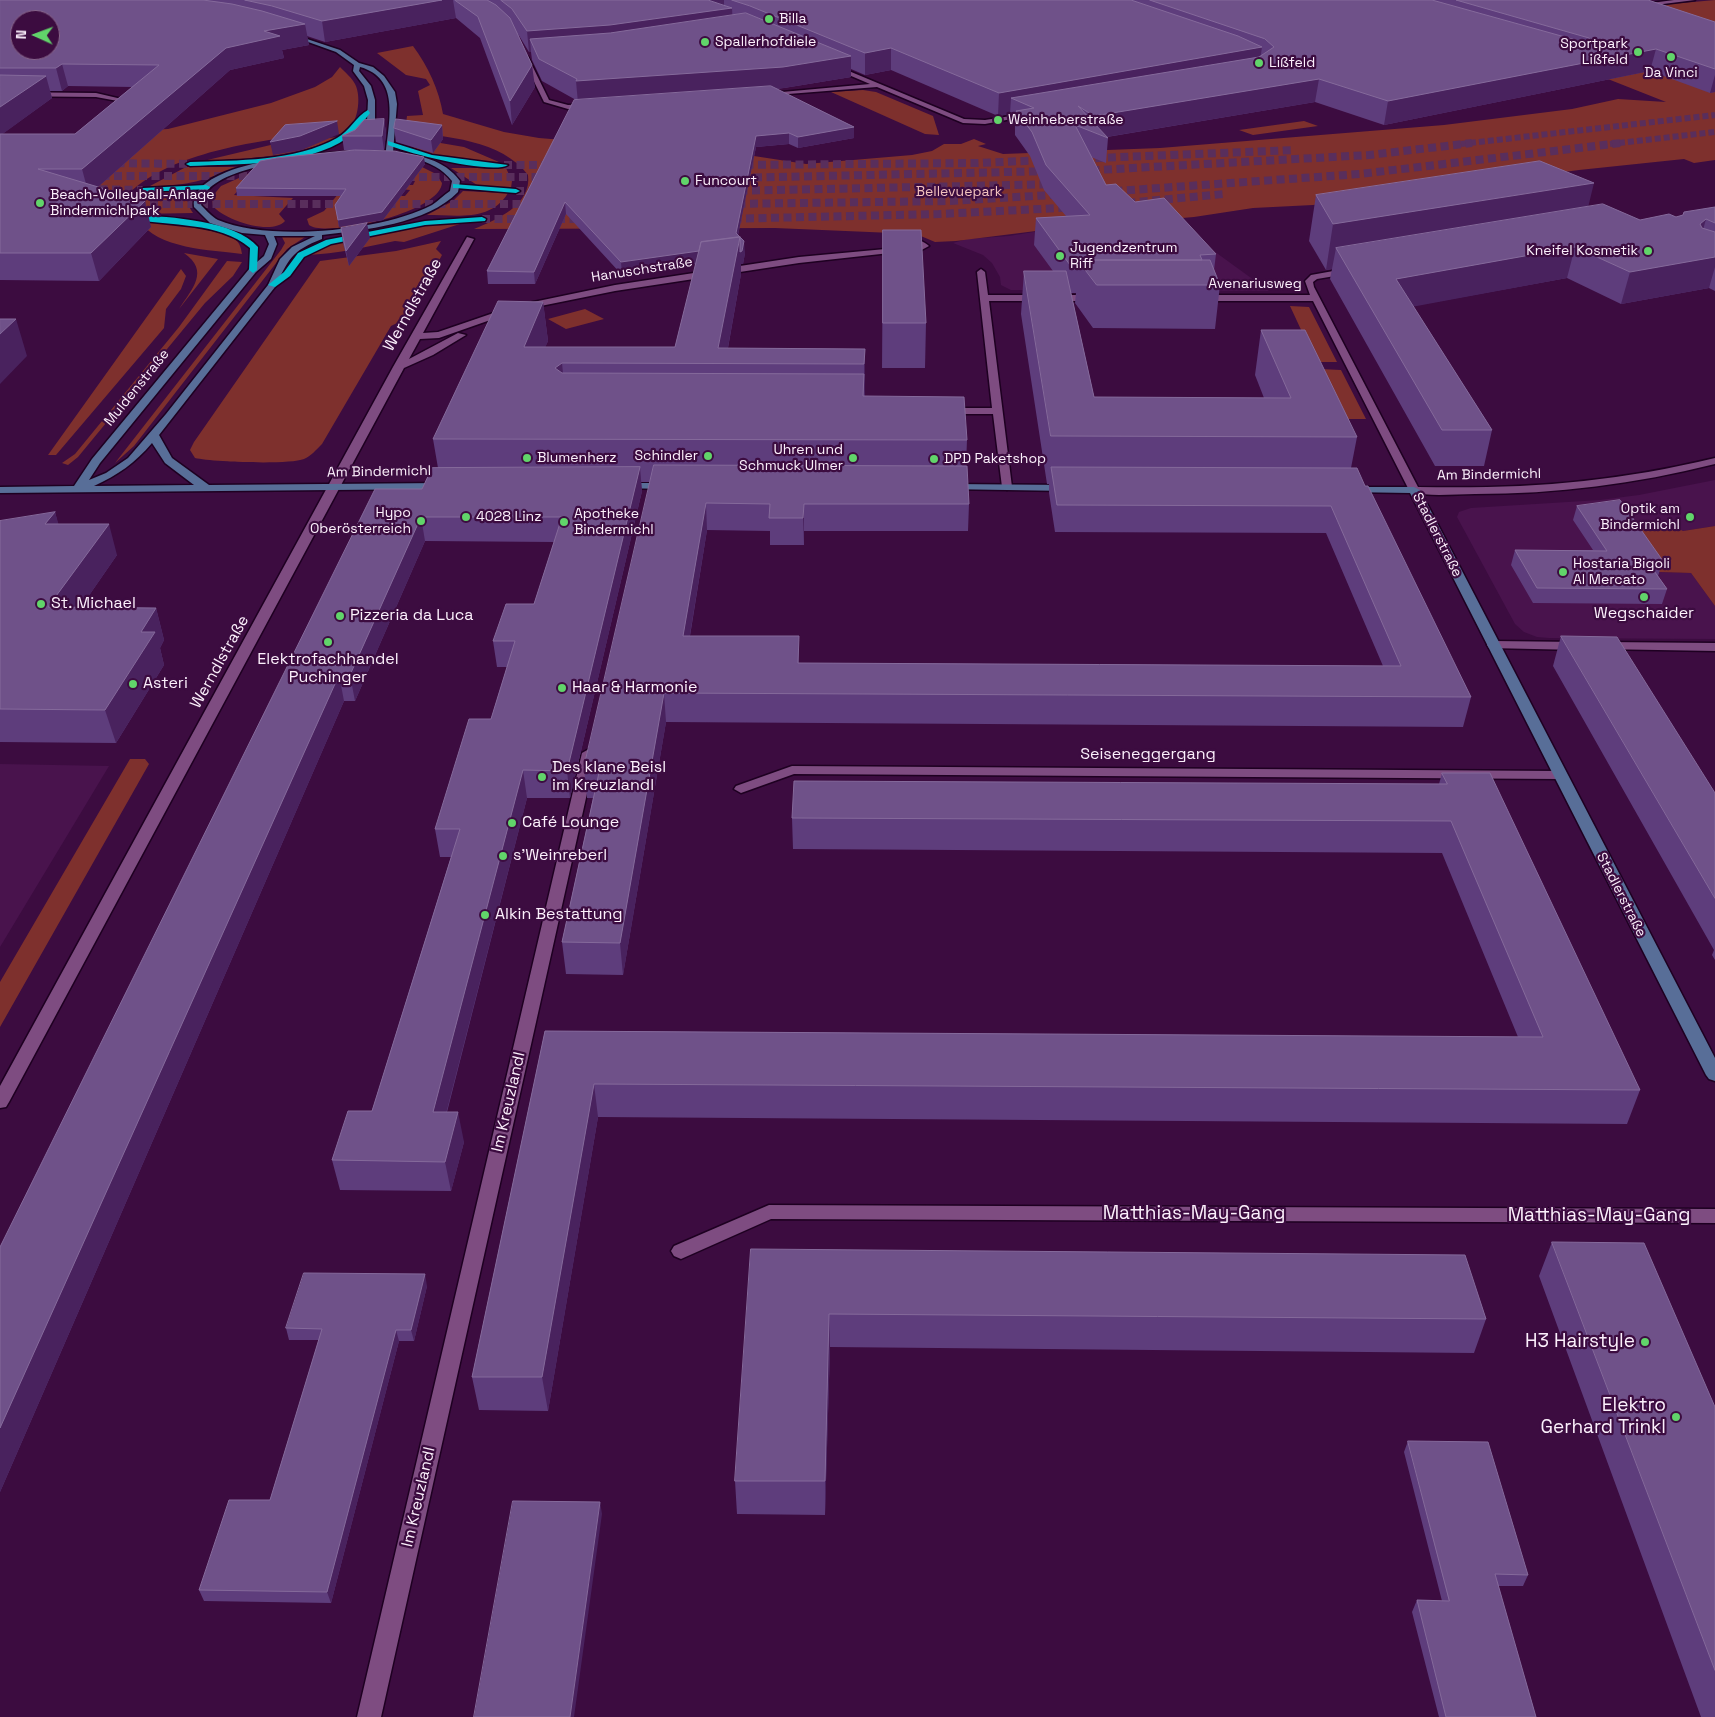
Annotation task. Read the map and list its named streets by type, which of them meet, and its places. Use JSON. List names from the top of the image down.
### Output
{
  "streets": {
    "main road": ["Muldenstraße", "Am Bindermichl", "Stadlerstraße"],
    "street": [
      "Hanuschstraße",
      "Avenariusweg",
      "Werndlstraße",
      "Seiseneggergang",
      "Im Kreuzlandl",
      "Matthias-May-Gang"
    ]
  },
  "crossings": [
    ["Hanuschstraße", "Werndlstraße"],
    ["Avenariusweg", "Stadlerstraße"],
    ["Werndlstraße", "Am Bindermichl"],
    ["Muldenstraße", "Am Bindermichl"],
    ["Am Bindermichl", "Stadlerstraße"],
    ["Stadlerstraße", "Seiseneggergang"]
  ],
  "parks": ["Bellevuepark"],
  "places": [
    "Billa",
    "Spallerhofdiele",
    "Sportpark Lißfeld",
    "Da Vinci",
    "Lißfeld",
    "Weinheberstraße",
    "Funcourt",
    "Beach-Volleyball-Anlage Bindermichlpark",
    "Kneifel Kosmetik",
    "Jugendzentrum Riff",
    "Schindler",
    "Blumenherz",
    "Uhren und Schmuck Ulmer",
    "DPD Paketshop",
    "4028 Linz",
    "Optik am Bindermichl",
    "Hypo Oberösterreich",
    "Apotheke Bindermichl",
    "Hostaria Bigoli Al Mercato",
    "Wegschaider",
    "St. Michael",
    "Pizzeria da Luca",
    "Elektrofachhandel Puchinger",
    "Asteri",
    "Haar & Harmonie",
    "Des klane Beisl im Kreuzlandl",
    "Café Lounge",
    "s'Weinreberl",
    "Alkin Bestattung",
    "H3 Hairstyle",
    "Elektro Gerhard Trinkl"
  ],
  "north": "left"
}
